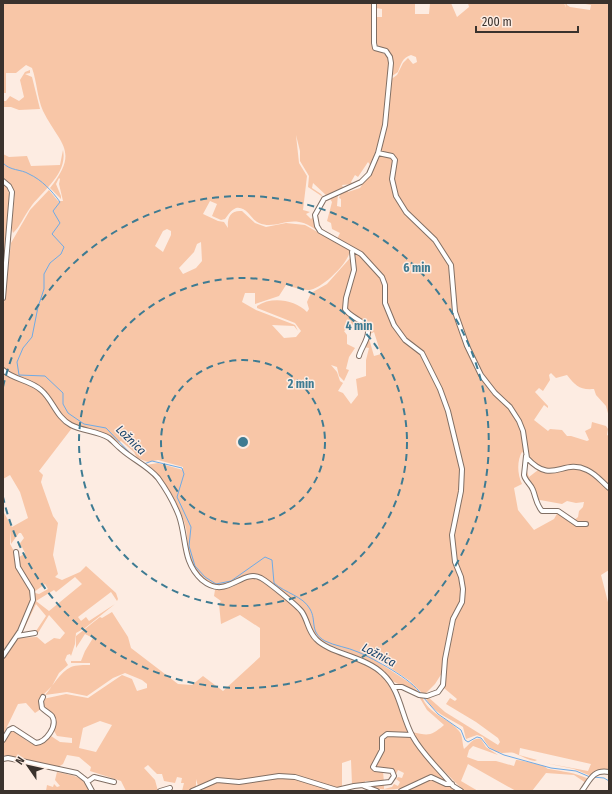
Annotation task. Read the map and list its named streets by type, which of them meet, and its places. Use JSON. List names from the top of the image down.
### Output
{
  "water": ["Ložnica"],
  "scale_bar": "200 m",
  "north": "top left",
  "rings": ["6 min", "4 min", "2 min"]
}
